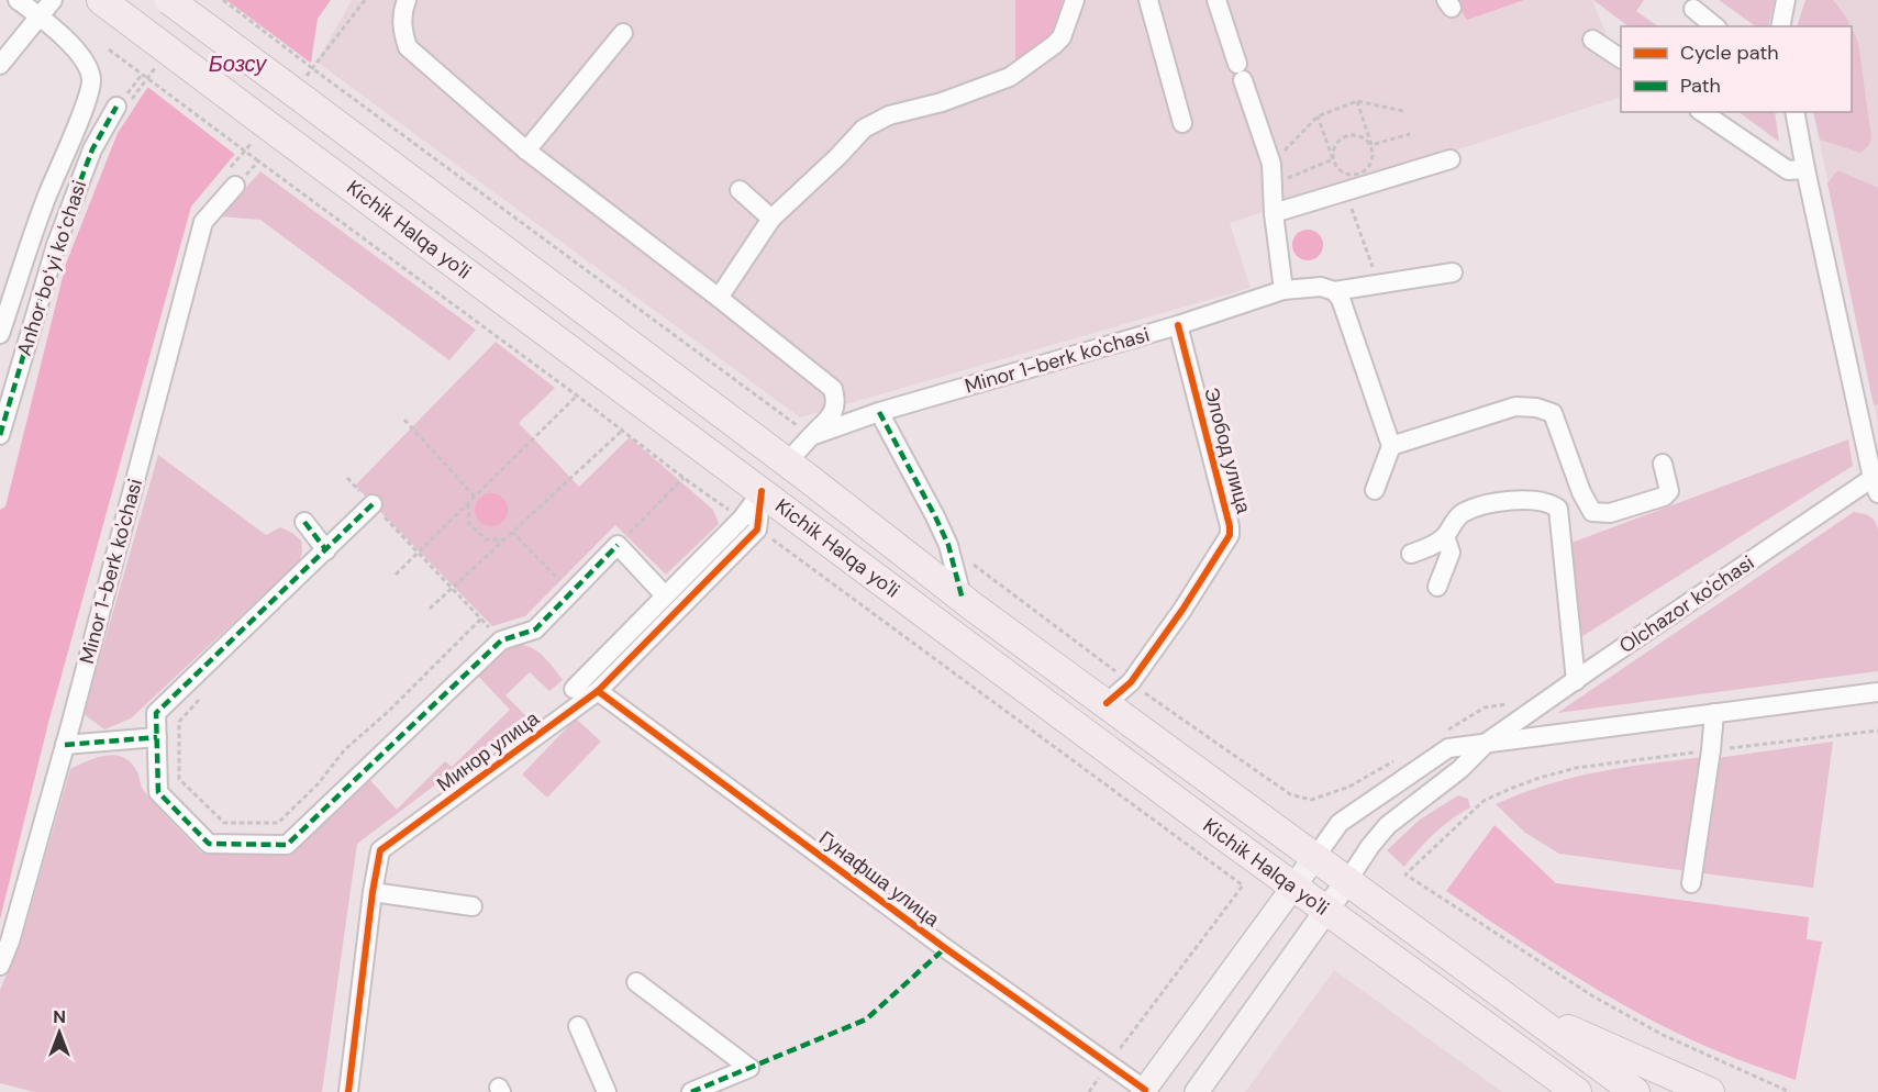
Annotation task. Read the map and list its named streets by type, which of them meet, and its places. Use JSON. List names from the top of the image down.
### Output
{
  "streets": {
    "highway": ["Kichik Halqa yo'li"],
    "street": [
      "Anhor boʻyi koʻchasi",
      "Minor 1-berk ko'chasi",
      "Элобод улица",
      "Olchazor ko'chasi",
      "Минор улица",
      "Гунафша улица"
    ]
  },
  "crossings": [
    ["Kichik Halqa yo'li", "Minor 1-berk ko'chasi"],
    ["Kichik Halqa yo'li", "Элобод улица"],
    ["Kichik Halqa yo'li", "Olchazor ko'chasi"],
    ["Kichik Halqa yo'li", "Минор улица"],
    ["Minor 1-berk ko'chasi", "Элобод улица"],
    ["Минор улица", "Гунафша улица"]
  ],
  "water": ["Бозсу"],
  "legend": ["Cycle path", "Path"],
  "north": "top"
}
